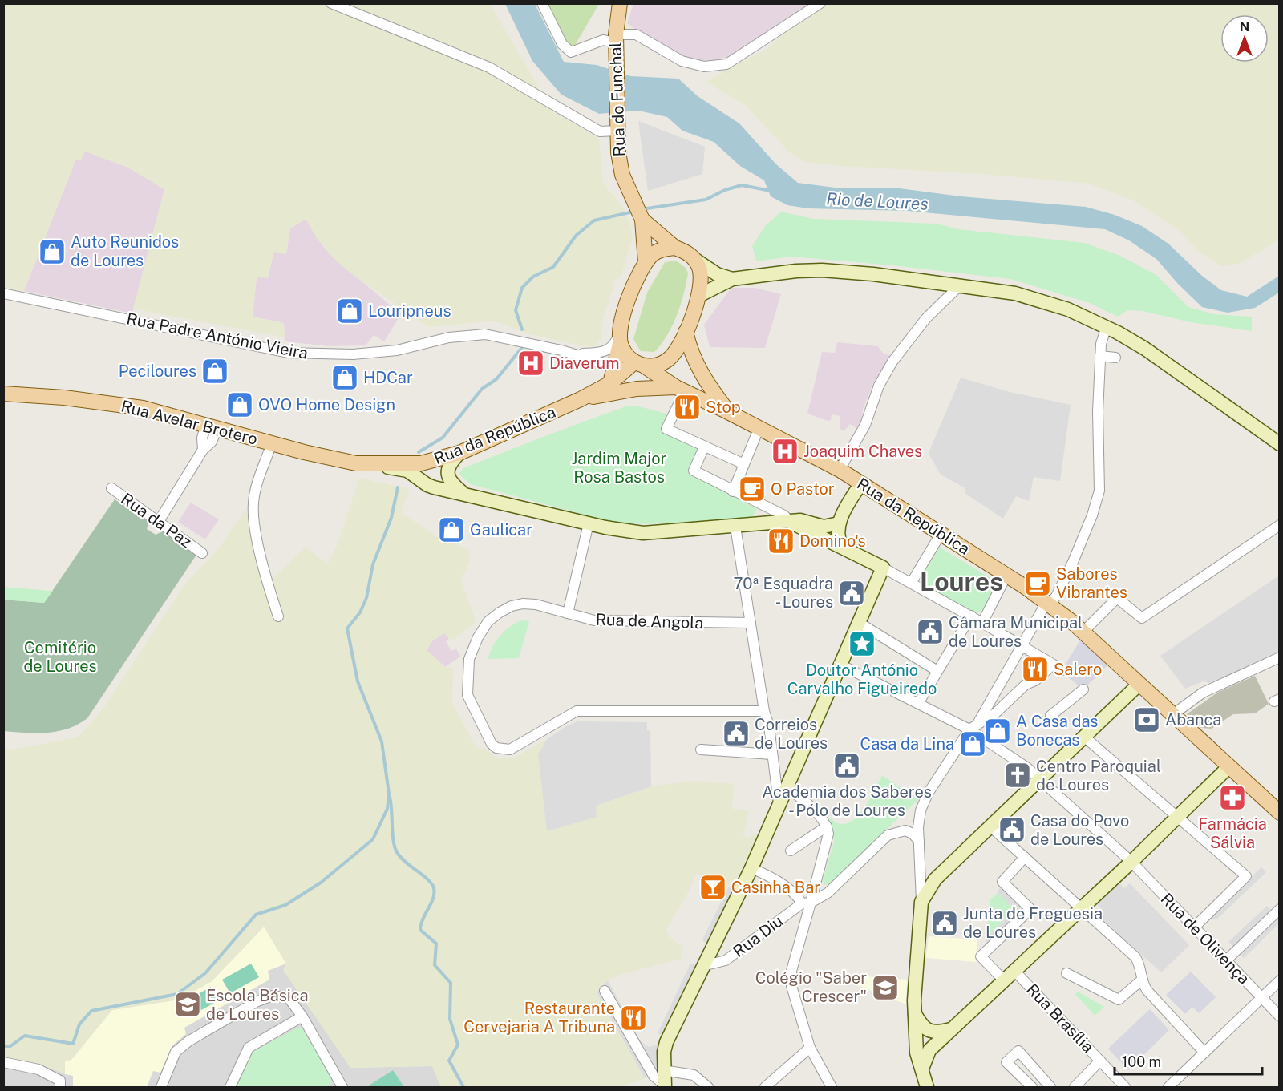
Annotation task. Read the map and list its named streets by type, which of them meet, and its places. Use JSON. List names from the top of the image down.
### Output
{
  "streets": {
    "main road": ["Rua do Funchal", "Rua Avelar Brotero", "Rua da República"],
    "street": [
      "Rua Padre António Vieira",
      "Rua da Paz",
      "Rua de Angola",
      "Rua Diu",
      "Rua de Olivença",
      "Rua Brasília"
    ]
  },
  "crossings": [
    ["Rua Avelar Brotero", "Rua da República"]
  ],
  "districts": ["Loures"],
  "water": ["Rio de Loures"],
  "parks": ["Jardim Major Rosa Bastos", "Cemitério de Loures"],
  "places": {
    "shop": [
      "Auto Reunidos de Loures",
      "Louripneus",
      "Peciloures",
      "HDCar",
      "OVO Home Design",
      "Gaulicar",
      "A Casa das Bonecas",
      "Casa da Lina"
    ],
    "hospital": ["Diaverum", "Joaquim Chaves"],
    "restaurant": [
      "Stop",
      "Domino's",
      "Salero",
      "Restaurante Cervejaria A Tribuna"
    ],
    "cafe": ["O Pastor", "Sabores Vibrantes"],
    "public building": [
      "70ª Esquadra - Loures",
      "Câmara Municipal de Loures",
      "Correios de Loures",
      "Academia dos Saberes - Pólo de Loures",
      "Casa do Povo de Loures",
      "Junta de Freguesia de Loures"
    ],
    "place": ["Doutor António Carvalho Figueiredo"],
    "bank": ["Abanca"],
    "church": ["Centro Paroquial de Loures"],
    "pharmacy": ["Farmácia Sálvia"],
    "bar": ["Casinha Bar"],
    "school or university": ["Colégio \"Saber Crescer\"", "Escola Básica de Loures"]
  },
  "scale_bar": "100 m",
  "north": "top"
}
